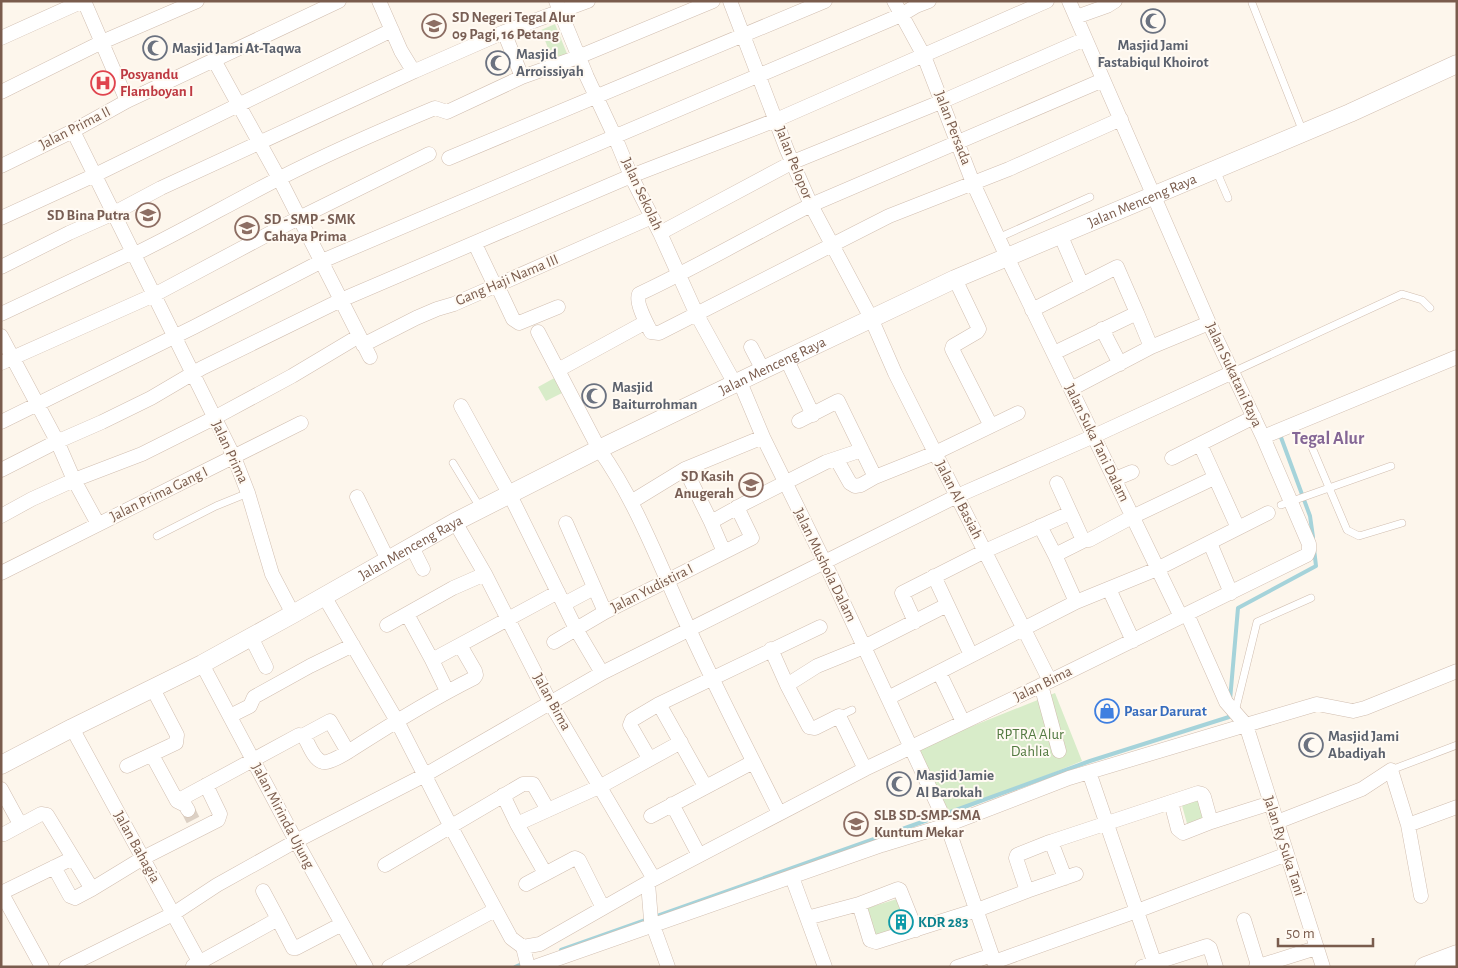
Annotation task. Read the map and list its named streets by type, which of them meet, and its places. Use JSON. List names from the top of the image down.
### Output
{
  "streets": {
    "street": [
      "Jalan Prima II",
      "Jalan Persada",
      "Jalan Pelopor",
      "Jalan Sekolah",
      "Jalan Menceng Raya",
      "Gang Haji Nama III",
      "Jalan Sukatani Raya",
      "Jalan Suka Tani Dalam",
      "Jalan Prima",
      "Jalan Prima Gang I",
      "Jalan Al Basiah",
      "Jalan Mushola Dalam",
      "Jalan Yudistira I",
      "Jalan Bima",
      "Jalan Mirinda Ujung",
      "Jalan Ry Suka Tani",
      "Jalan Bahagia"
    ]
  },
  "crossings": [
    ["Jalan Prima II", "Jalan Prima"],
    ["Jalan Persada", "Jalan Menceng Raya"],
    ["Jalan Persada", "Jalan Suka Tani Dalam"],
    ["Jalan Pelopor", "Jalan Menceng Raya"],
    ["Jalan Pelopor", "Jalan Al Basiah"],
    ["Jalan Sekolah", "Jalan Menceng Raya"],
    ["Jalan Sekolah", "Gang Haji Nama III"],
    ["Jalan Sekolah", "Jalan Mushola Dalam"],
    ["Jalan Menceng Raya", "Jalan Sukatani Raya"],
    ["Jalan Menceng Raya", "Jalan Suka Tani Dalam"],
    ["Jalan Menceng Raya", "Jalan Prima"],
    ["Jalan Menceng Raya", "Jalan Al Basiah"],
    ["Jalan Menceng Raya", "Jalan Mushola Dalam"],
    ["Jalan Menceng Raya", "Jalan Bima"],
    ["Jalan Menceng Raya", "Jalan Mirinda Ujung"],
    ["Jalan Menceng Raya", "Jalan Bahagia"],
    ["Jalan Sukatani Raya", "Jalan Bima"],
    ["Jalan Suka Tani Dalam", "Jalan Bima"],
    ["Jalan Suka Tani Dalam", "Jalan Ry Suka Tani"],
    ["Jalan Prima", "Jalan Prima Gang I"],
    ["Jalan Al Basiah", "Jalan Bima"],
    ["Jalan Mushola Dalam", "Jalan Bima"],
    ["Jalan Bima", "Jalan Ry Suka Tani"]
  ],
  "districts": ["Tegal Alur"],
  "parks": ["RPTRA Alur Dahlia"],
  "places": {
    "mosque": [
      "Masjid Jami Fastabiqul Khoirot",
      "Masjid Jami At-Taqwa",
      "Masjid Arroissiyah",
      "Masjid Baiturrohman",
      "Masjid Jami Abadiyah",
      "Masjid Jamie Al Barokah"
    ],
    "school or university": [
      "SD Negeri Tegal Alur 09 Pagi, 16 Petang",
      "SD Bina Putra",
      "SD - SMP - SMK Cahaya Prima",
      "SD Kasih Anugerah",
      "SLB SD-SMP-SMA Kuntum Mekar"
    ],
    "hospital": ["Posyandu Flamboyan I"],
    "shop": ["Pasar Darurat"],
    "building": ["KDR 283"]
  },
  "scale_bar": "50 m"
}
